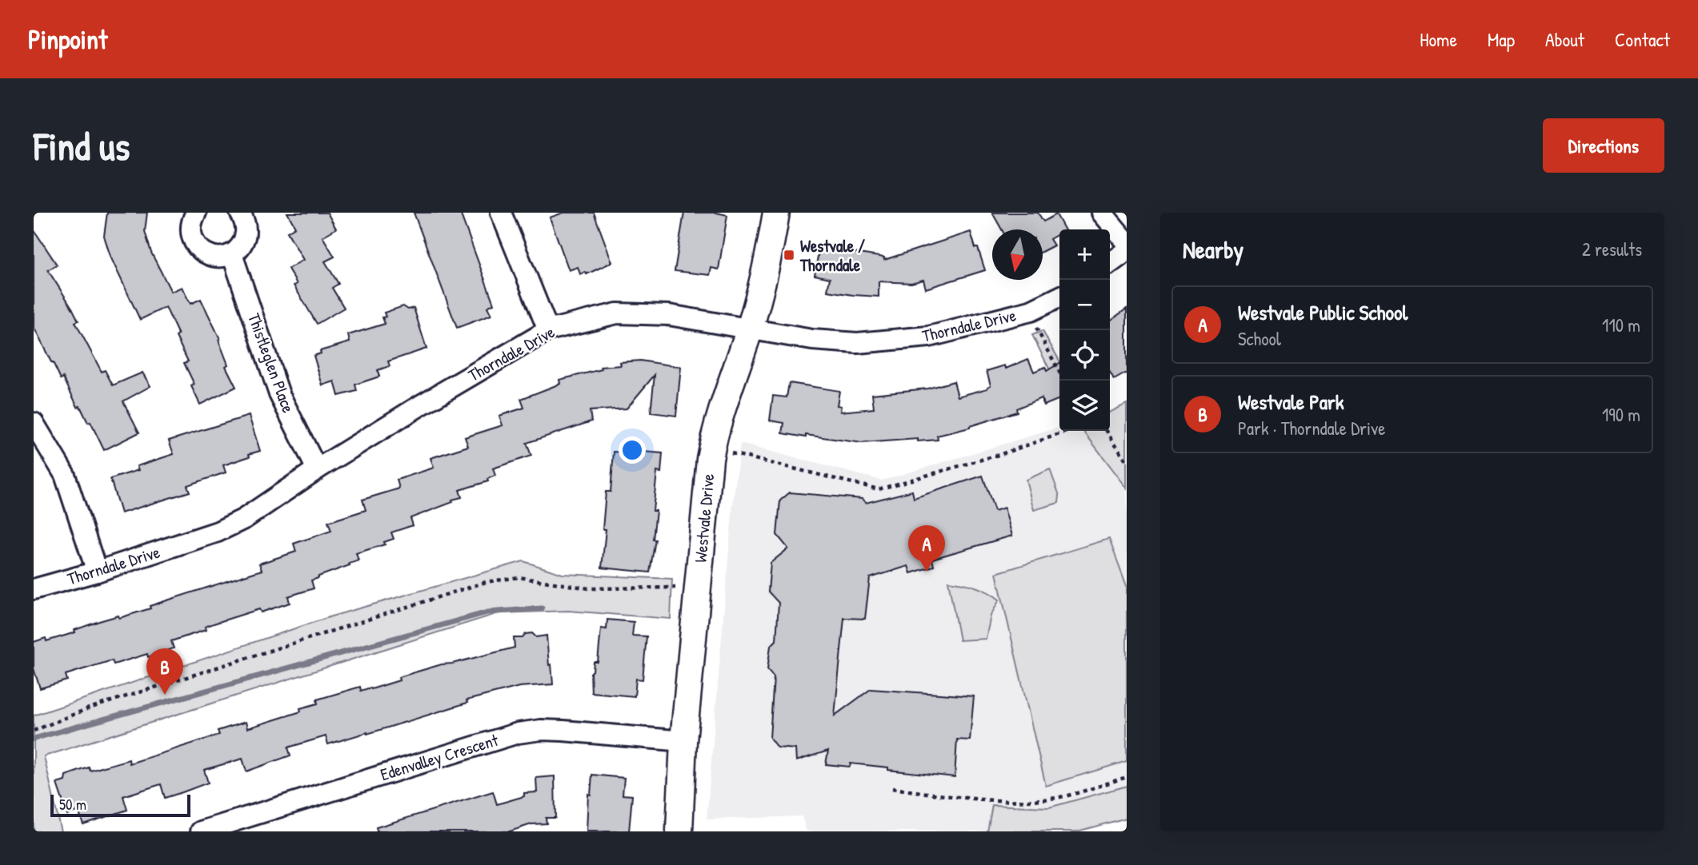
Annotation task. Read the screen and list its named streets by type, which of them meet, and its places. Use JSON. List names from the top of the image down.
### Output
{
  "streets": {
    "street": [
      "Thorndale Drive",
      "Thistleglen Place",
      "Westvale Drive",
      "Edenvalley Crescent"
    ]
  },
  "crossings": [
    ["Thorndale Drive", "Thistleglen Place"],
    ["Thorndale Drive", "Westvale Drive"],
    ["Westvale Drive", "Edenvalley Crescent"]
  ],
  "places": {
    "transit": ["Westvale / Thorndale"]
  },
  "scale_bar": "50 m",
  "north": "bottom",
  "page": {
    "header": "Pinpoint",
    "nav": [
      "Home",
      "Map",
      "About",
      "Contact"
    ],
    "buttons": "Directions",
    "title": "Find us",
    "heading": ["Nearby", "2 results"],
    "map_buttons": ["+", "−"],
    "list": [
      {
        "mark": "A",
        "name": "Westvale Public School",
        "note": "School",
        "value": "110 m"
      },
      {
        "mark": "B",
        "name": "Westvale Park",
        "note": "Park · Thorndale Drive",
        "value": "190 m"
      }
    ],
    "pins": ["A", "B"],
    "scale": "50 m"
  }
}
